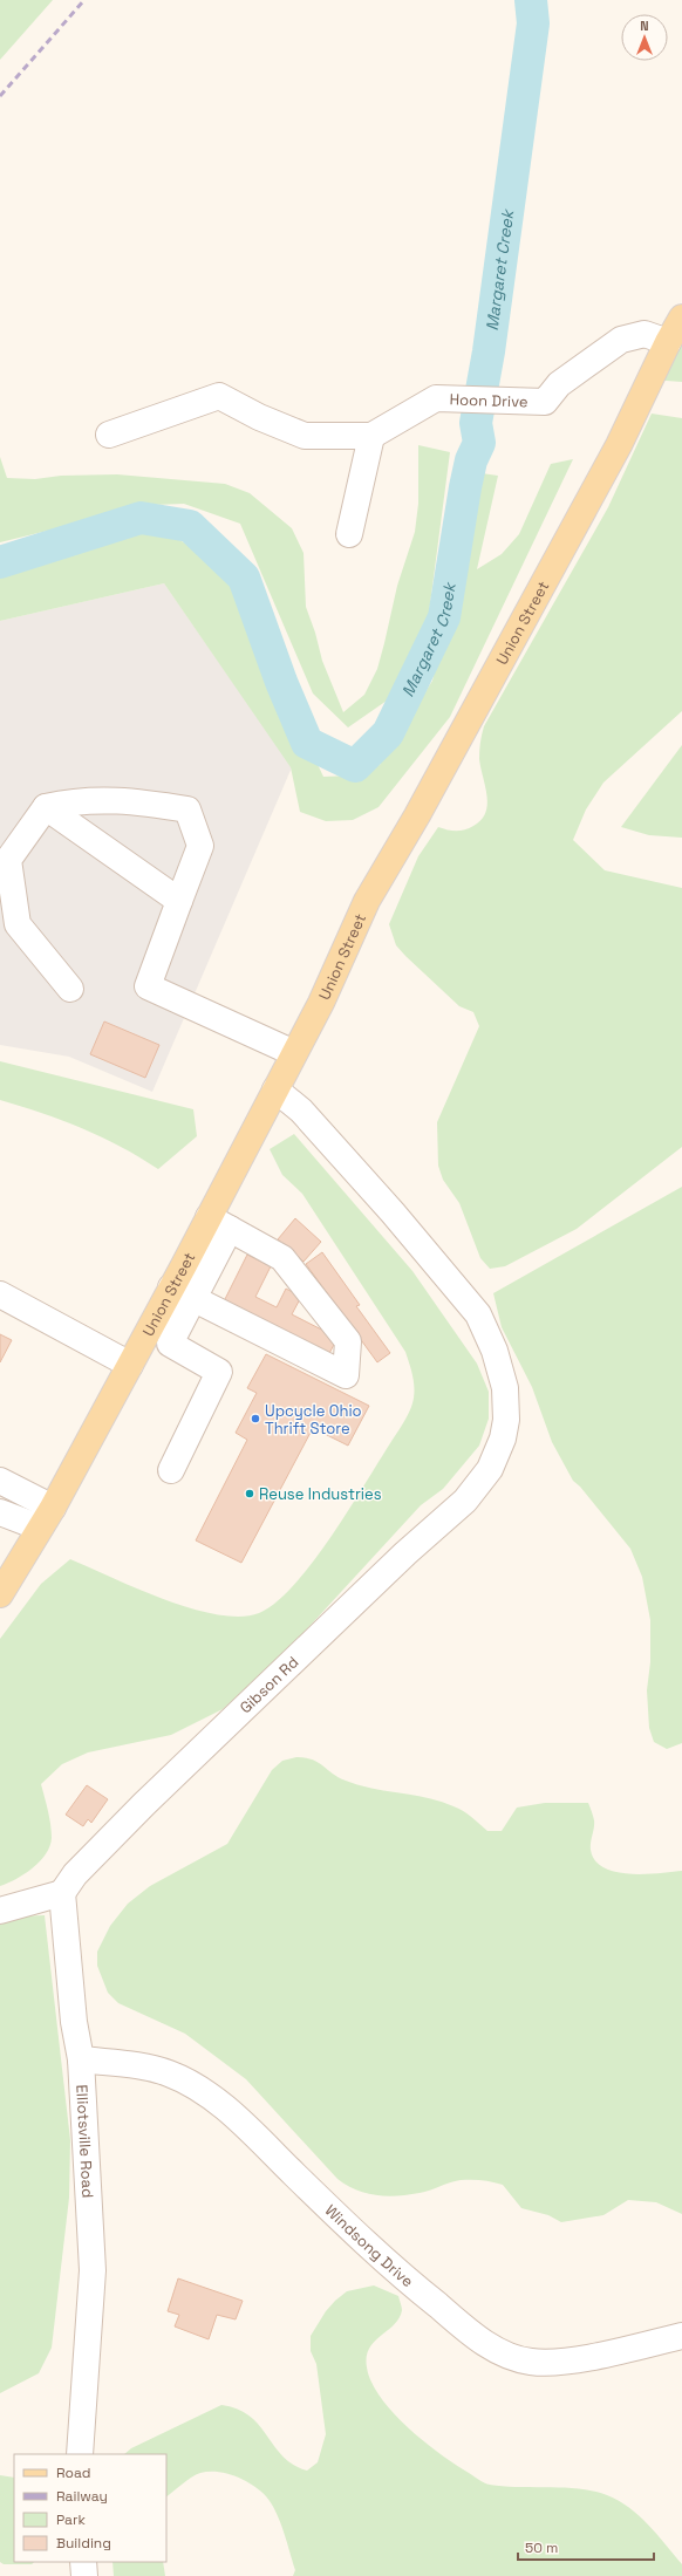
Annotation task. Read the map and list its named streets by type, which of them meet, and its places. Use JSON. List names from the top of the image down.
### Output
{
  "streets": {
    "main road": ["Union Street"],
    "street": [
      "Hoon Drive",
      "Gibson Rd",
      "Elliotsville Road",
      "Windsong Drive"
    ]
  },
  "crossings": [
    ["Hoon Drive", "Union Street"],
    ["Union Street", "Gibson Rd"],
    ["Gibson Rd", "Elliotsville Road"],
    ["Elliotsville Road", "Windsong Drive"]
  ],
  "water": ["Margaret Creek"],
  "places": ["Upcycle Ohio Thrift Store", "Reuse Industries"],
  "legend": [
    "Road",
    "Railway",
    "Park",
    "Building"
  ],
  "scale_bar": "50 m",
  "north": "top"
}
